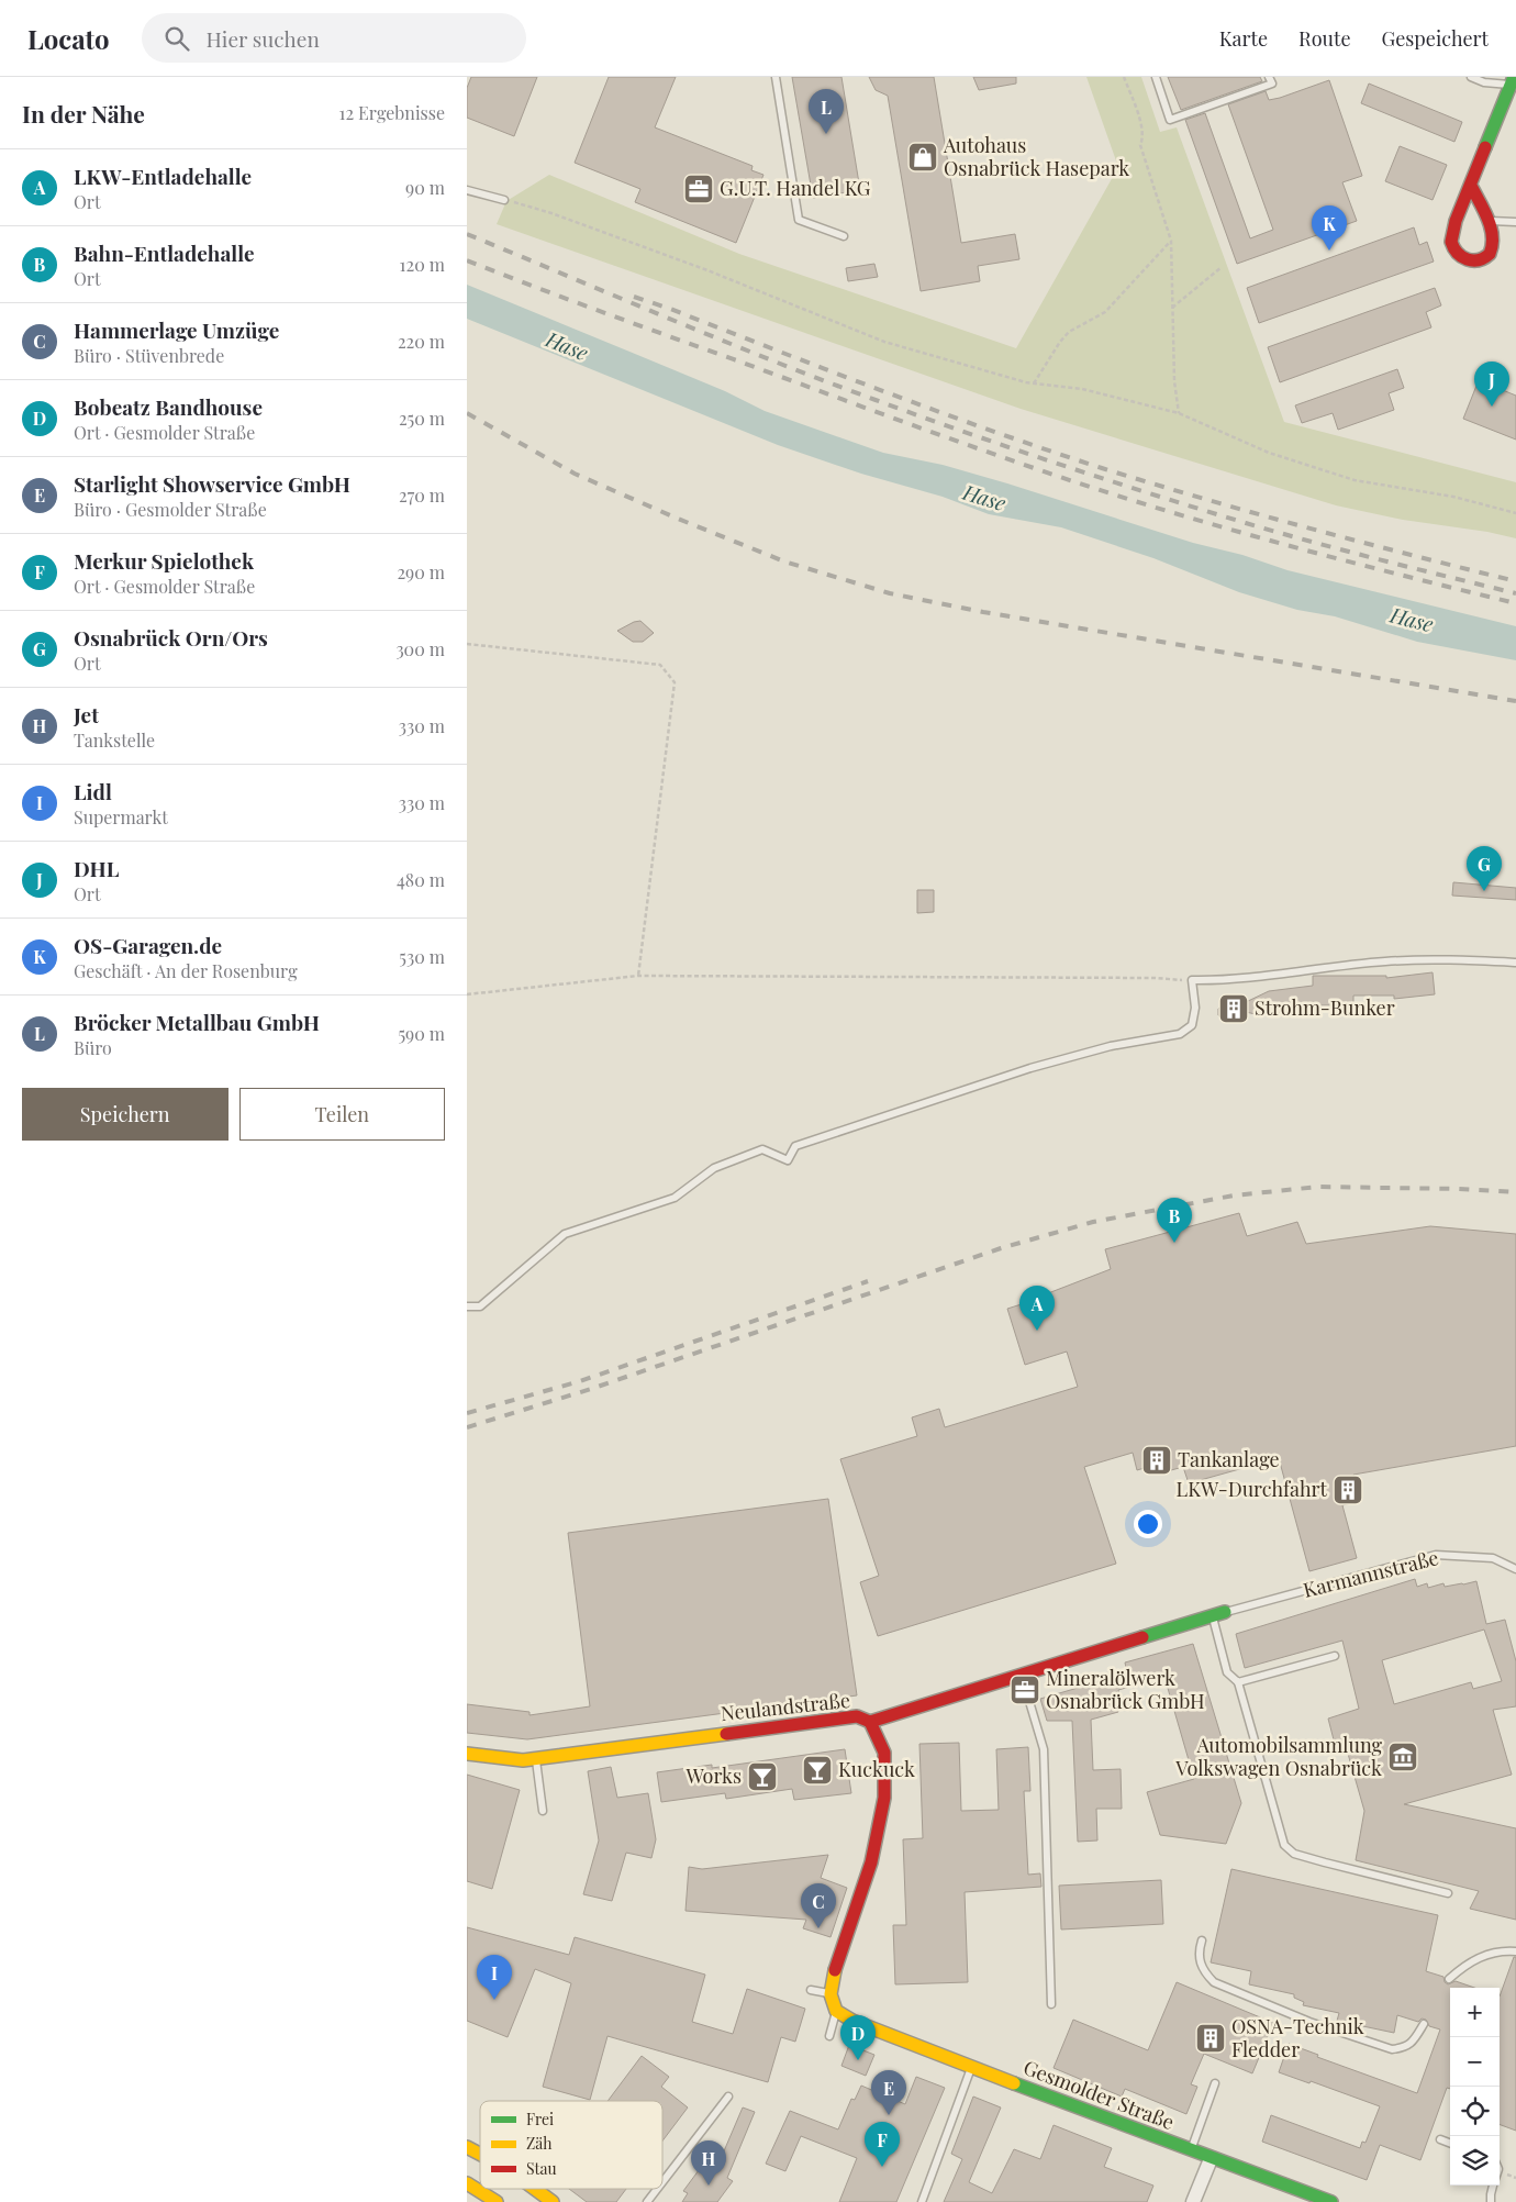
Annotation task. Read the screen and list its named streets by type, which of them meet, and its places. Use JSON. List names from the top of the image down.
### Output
{
  "streets": {
    "street": ["Neulandstraße", "Gesmolder Straße"],
    "lane": ["Karmannstraße"]
  },
  "crossings": [
    ["Karmannstraße", "Neulandstraße"]
  ],
  "water": ["Hase"],
  "places": {
    "shop": ["Autohaus Osnabrück Hasepark"],
    "office": ["G.U.T. Handel KG", "Mineralölwerk Osnabrück GmbH"],
    "building": [
      "Strohm-Bunker",
      "Tankanlage",
      "LKW-Durchfahrt",
      "OSNA-Technik Fledder"
    ],
    "museum": ["Automobilsammlung Volkswagen Osnabrück"],
    "bar": ["Kuckuck", "Works"]
  },
  "legend": ["Frei", "Zäh", "Stau"],
  "page": {
    "header": "Locato",
    "search": "Hier suchen",
    "nav": ["Karte", "Route", "Gespeichert"],
    "heading": ["In der Nähe", "12 Ergebnisse"],
    "pins": [
      "L",
      "K",
      "J",
      "G",
      "B",
      "A",
      "C",
      "I",
      "D",
      "E",
      "F",
      "H"
    ],
    "list": [
      {
        "mark": "A",
        "name": "LKW-Entladehalle",
        "note": "Ort",
        "value": "90 m"
      },
      {
        "mark": "B",
        "name": "Bahn-Entladehalle",
        "note": "Ort",
        "value": "120 m"
      },
      {
        "mark": "C",
        "name": "Hammerlage Umzüge",
        "note": "Büro · Stüvenbrede",
        "value": "220 m"
      },
      {
        "mark": "D",
        "name": "Bobeatz Bandhouse",
        "note": "Ort · Gesmolder Straße",
        "value": "250 m"
      },
      {
        "mark": "E",
        "name": "Starlight Showservice GmbH",
        "note": "Büro · Gesmolder Straße",
        "value": "270 m"
      },
      {
        "mark": "F",
        "name": "Merkur Spielothek",
        "note": "Ort · Gesmolder Straße",
        "value": "290 m"
      },
      {
        "mark": "G",
        "name": "Osnabrück Orn/Ors",
        "note": "Ort",
        "value": "300 m"
      },
      {
        "mark": "H",
        "name": "Jet",
        "note": "Tankstelle",
        "value": "330 m"
      },
      {
        "mark": "I",
        "name": "Lidl",
        "note": "Supermarkt",
        "value": "330 m"
      },
      {
        "mark": "J",
        "name": "DHL",
        "note": "Ort",
        "value": "480 m"
      },
      {
        "mark": "K",
        "name": "OS-Garagen.de",
        "note": "Geschäft · An der Rosenburg",
        "value": "530 m"
      },
      {
        "mark": "L",
        "name": "Bröcker Metallbau GmbH",
        "note": "Büro",
        "value": "590 m"
      }
    ],
    "buttons": ["Speichern", "Teilen"],
    "map_buttons": ["+", "−"]
  }
}
